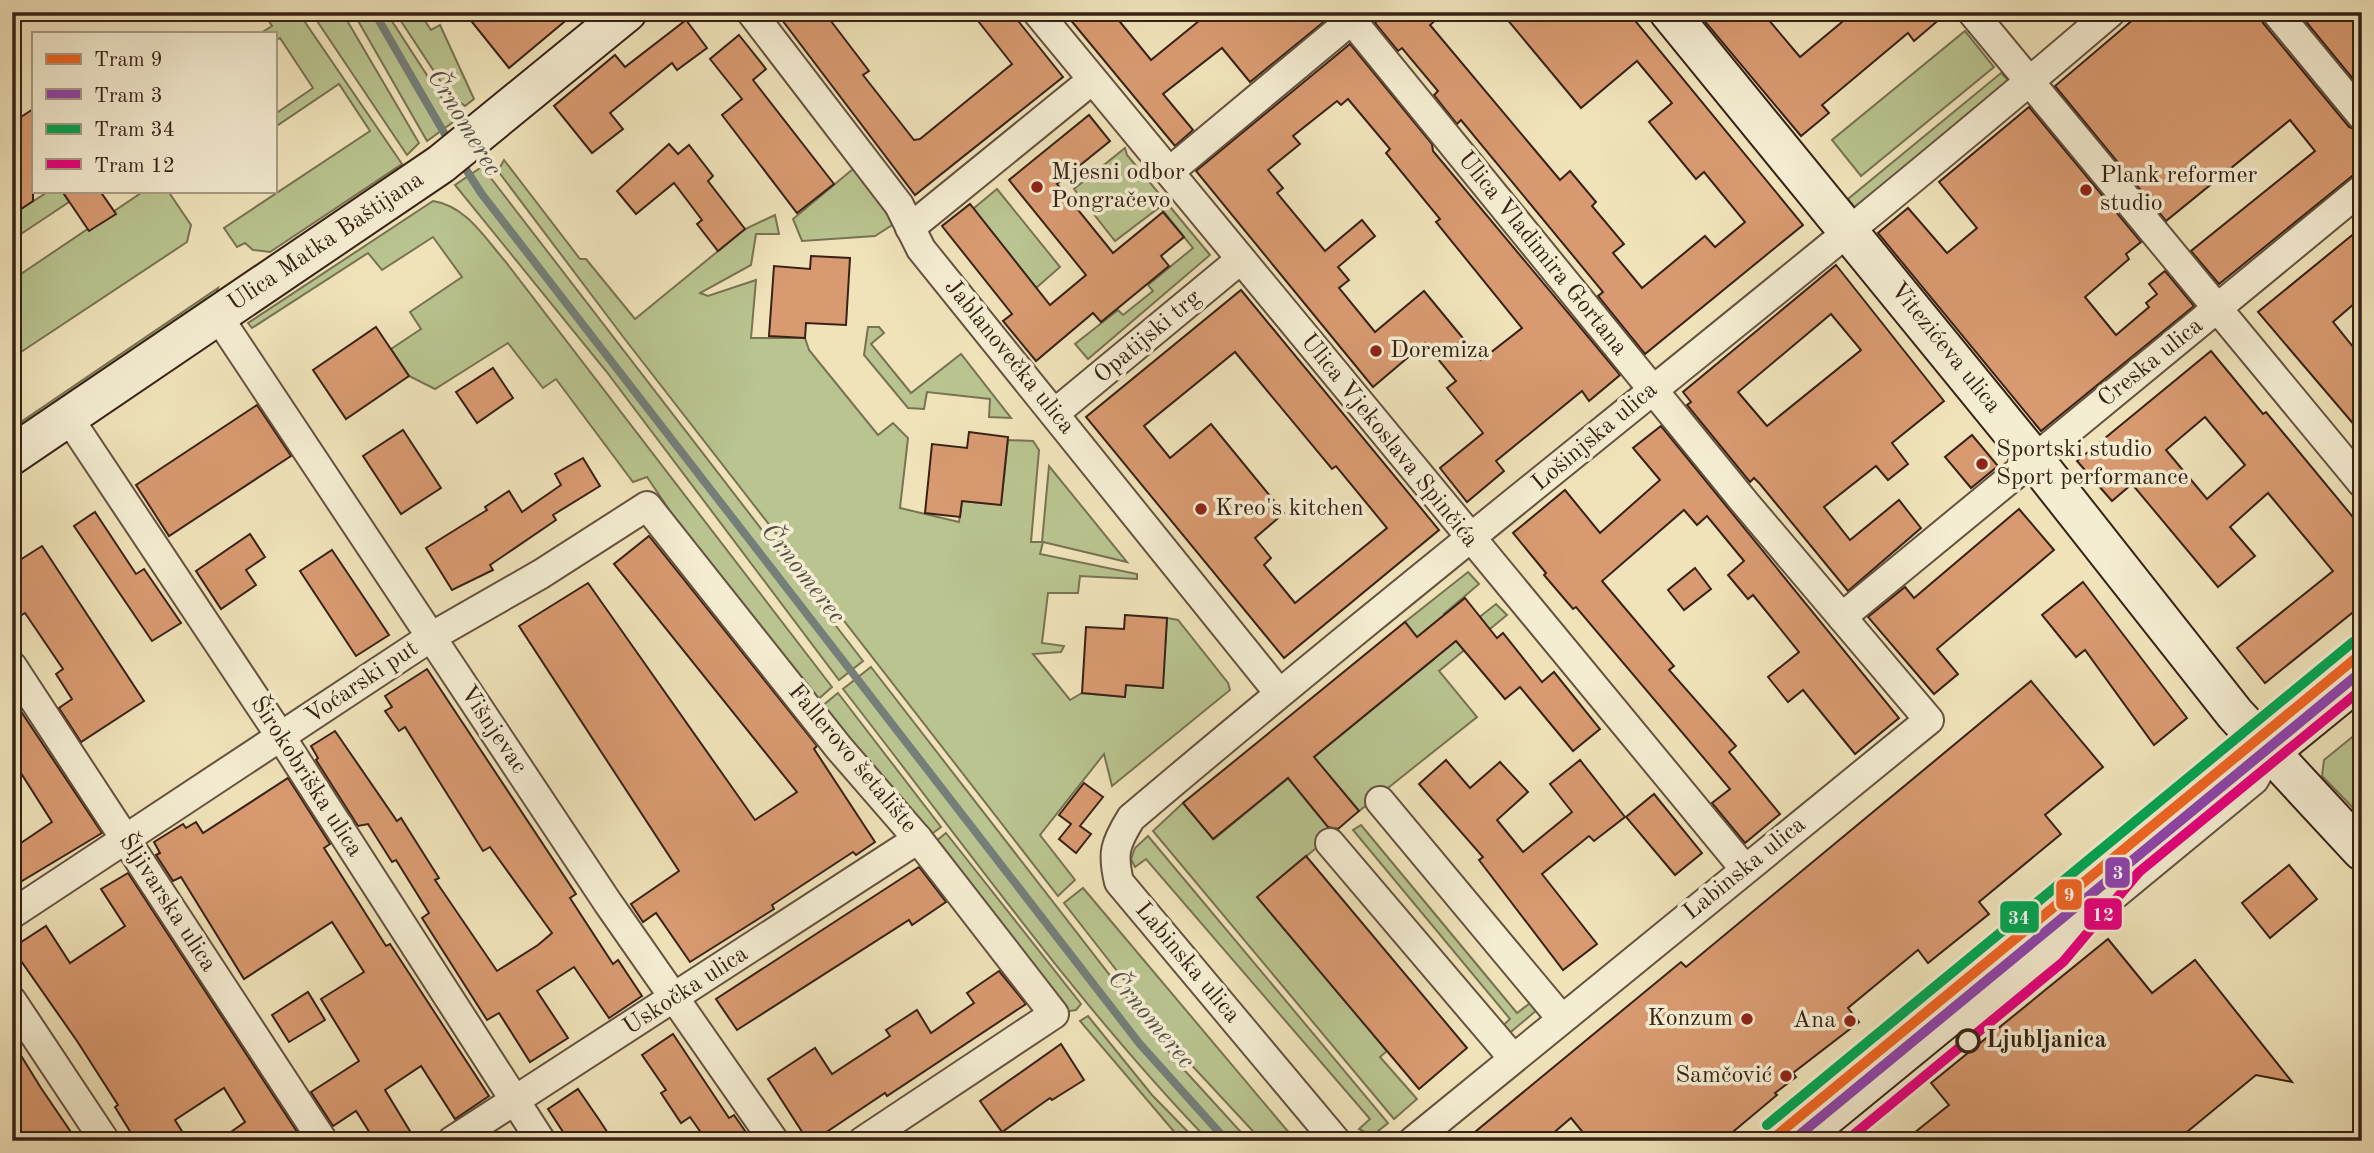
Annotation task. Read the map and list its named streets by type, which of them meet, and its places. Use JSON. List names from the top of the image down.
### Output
{
  "streets": {
    "street": [
      "Ulica Matka Baštijana",
      "Ulica Vladimira Gortana",
      "Opatijski trg",
      "Vitezićeva ulica",
      "Jablanovečka ulica",
      "Creska ulica",
      "Lošinjska ulica",
      "Ulica Vjekoslava Spinčića",
      "Voćarski put",
      "Višnjevac",
      "Fallerovo šetalište",
      "Širokobriška ulica",
      "Labinska ulica",
      "Šljivarska ulica",
      "Uskočka ulica"
    ]
  },
  "crossings": [
    ["Ulica Matka Baštijana", "Višnjevac"],
    ["Ulica Matka Baštijana", "Širokobriška ulica"],
    ["Ulica Vladimira Gortana", "Creska ulica"],
    ["Ulica Vladimira Gortana", "Lošinjska ulica"],
    ["Ulica Vladimira Gortana", "Labinska ulica"],
    ["Opatijski trg", "Jablanovečka ulica"],
    ["Opatijski trg", "Ulica Vjekoslava Spinčića"],
    ["Vitezićeva ulica", "Creska ulica"],
    ["Vitezićeva ulica", "Lošinjska ulica"],
    ["Jablanovečka ulica", "Lošinjska ulica"],
    ["Lošinjska ulica", "Ulica Vjekoslava Spinčića"],
    ["Lošinjska ulica", "Labinska ulica"],
    ["Ulica Vjekoslava Spinčića", "Labinska ulica"],
    ["Voćarski put", "Višnjevac"],
    ["Voćarski put", "Fallerovo šetalište"],
    ["Voćarski put", "Širokobriška ulica"],
    ["Voćarski put", "Šljivarska ulica"],
    ["Višnjevac", "Uskočka ulica"],
    ["Fallerovo šetalište", "Uskočka ulica"],
    ["Širokobriška ulica", "Uskočka ulica"]
  ],
  "water": ["Črnomerec"],
  "places": [
    "Mjesni odbor Pongračevo",
    "Plank reformer studio",
    "Doremiza",
    "Sportski studio Sport performance",
    "Kreo's kitchen",
    "Konzum",
    "Ana",
    "Ljubljanica",
    "Samčović"
  ],
  "lines": [
    "tram line 34",
    "tram line 9",
    "tram line 3",
    "tram line 12"
  ],
  "legend": [
    "Tram 9",
    "Tram 3",
    "Tram 34",
    "Tram 12"
  ]
}
